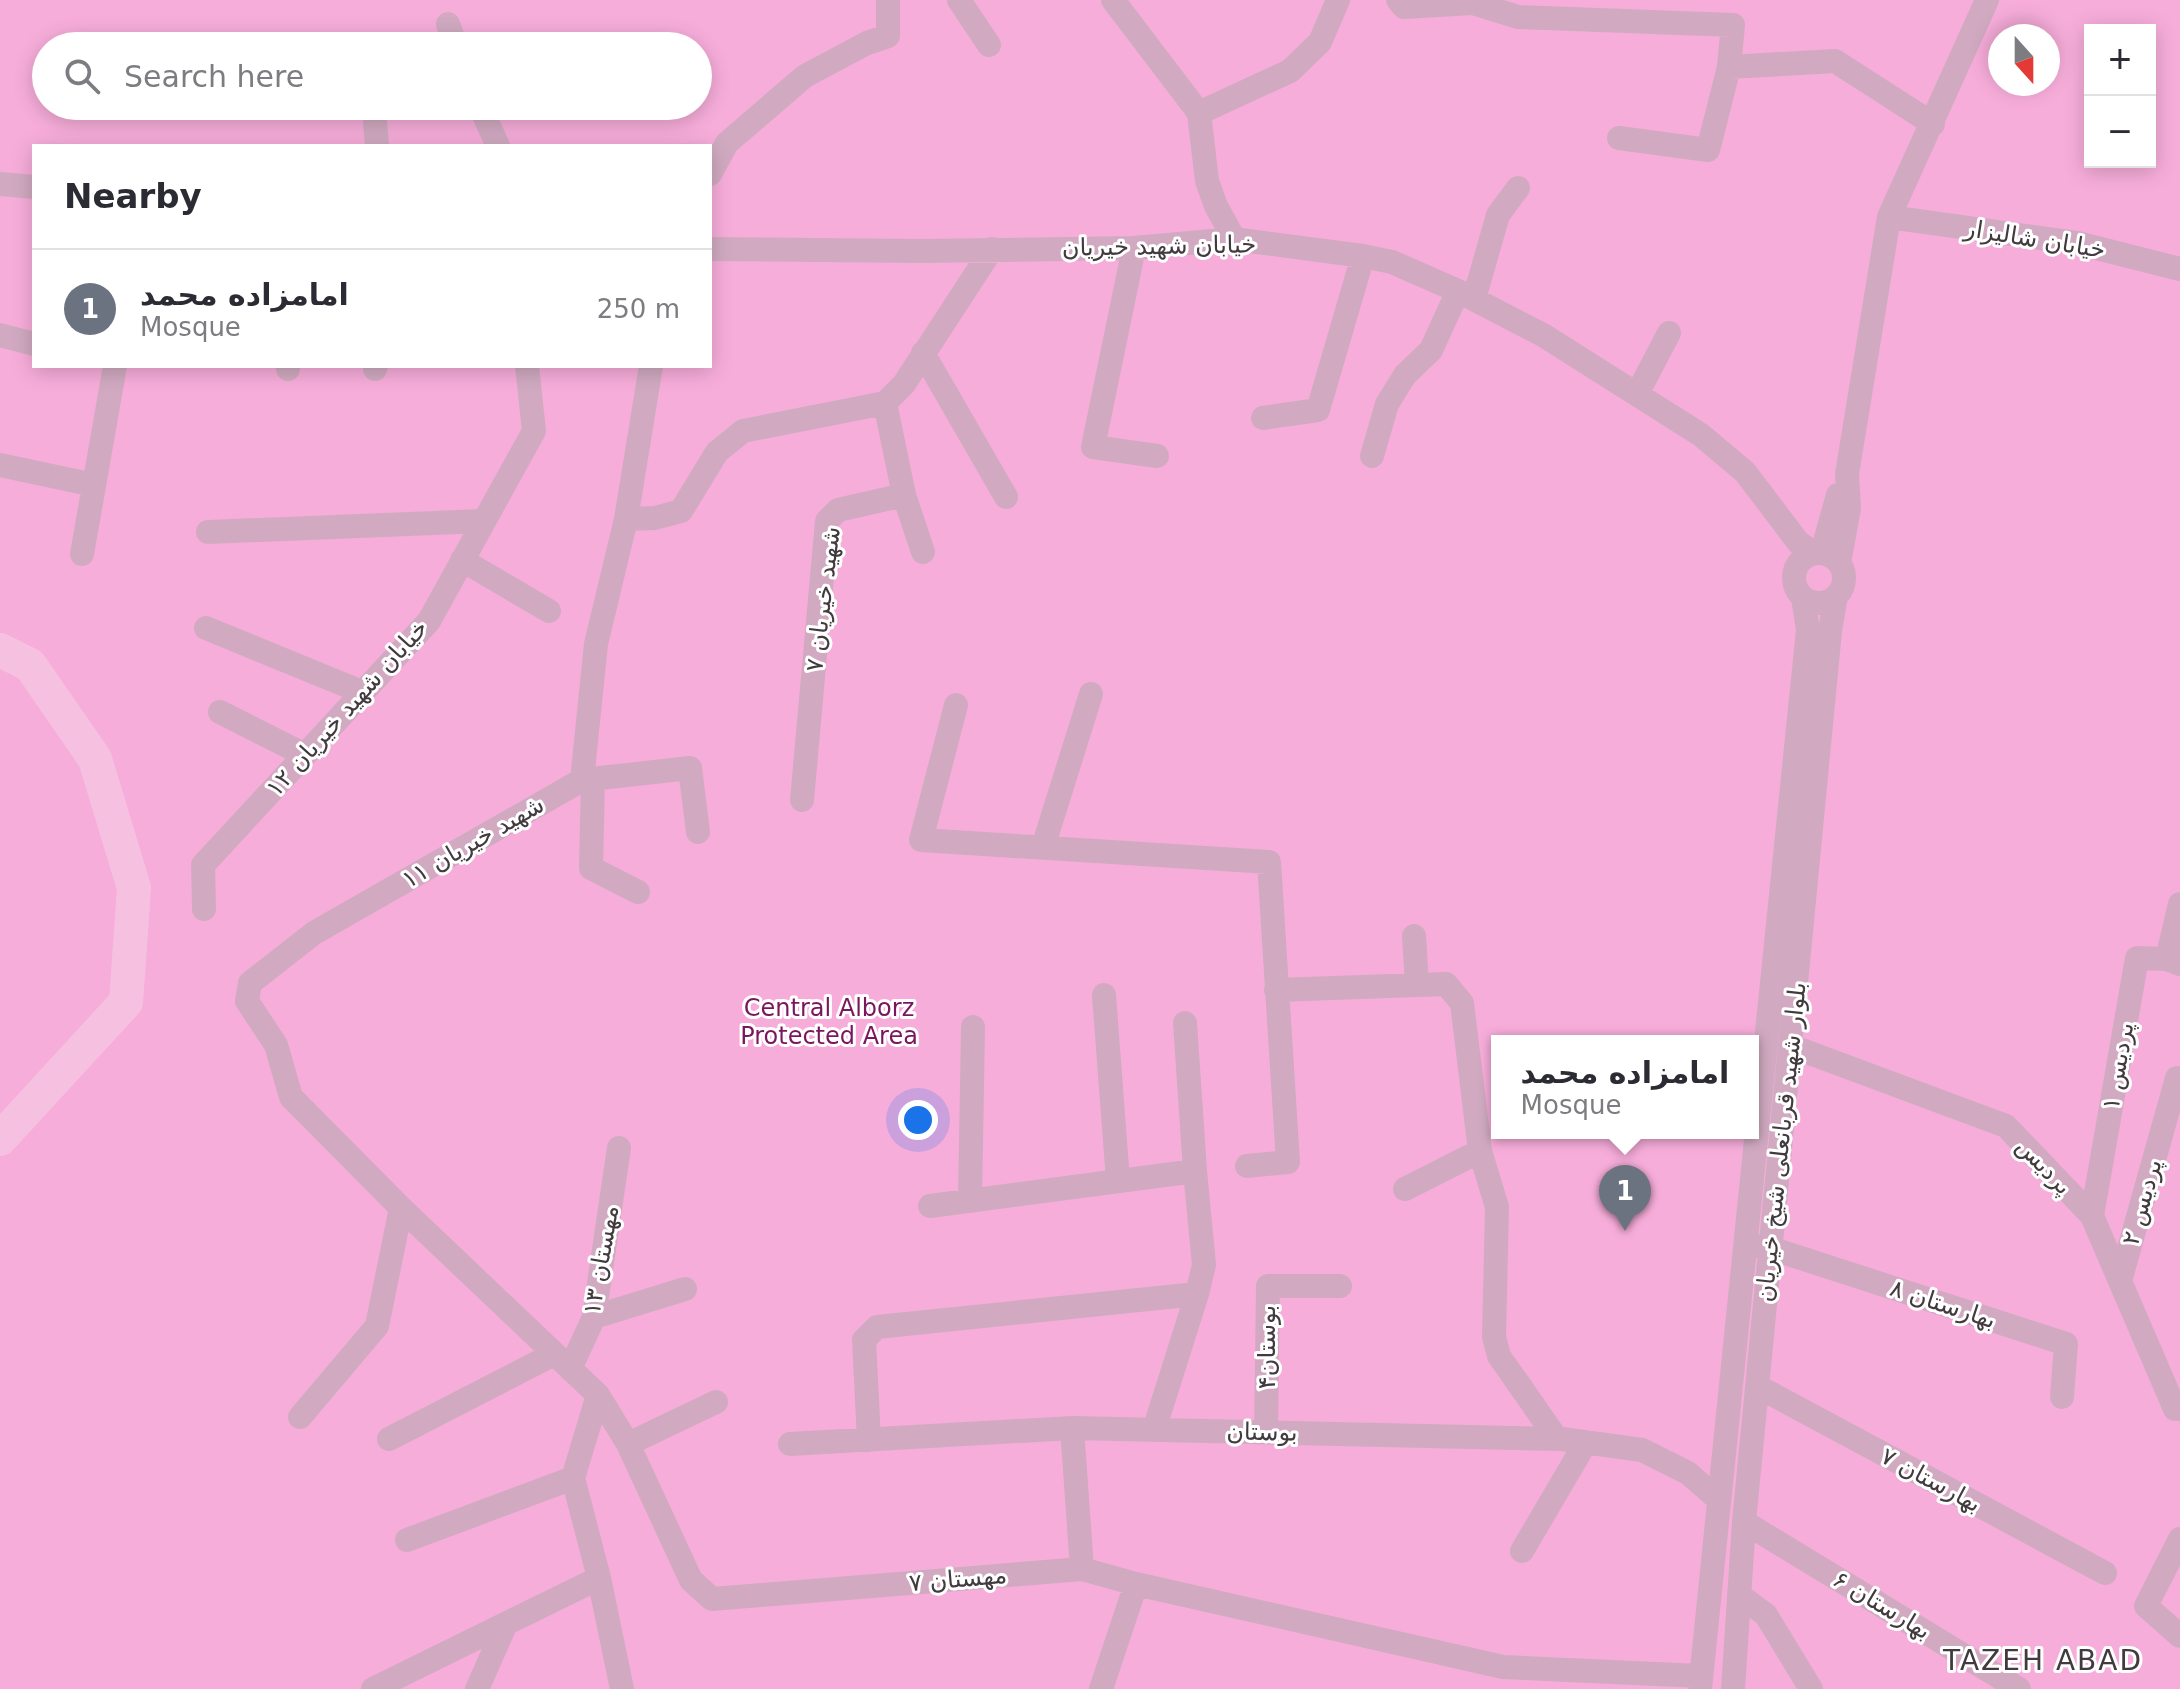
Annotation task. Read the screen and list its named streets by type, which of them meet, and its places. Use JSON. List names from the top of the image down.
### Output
{
  "streets": {
    "street": [
      "خیابان شالیزار",
      "خیابان شهید خیریان",
      "شهید خیریان ۷",
      "خیابان شهید خیریان ۱۲",
      "شهید خیریان ۱۱",
      "پردیس ۱",
      "بلوار شهید قربانعلی شیخ خیریان",
      "پردیس",
      "پردیس ۲",
      "مهستان ۱۳",
      "بهارستان ۸",
      "بوستان۴",
      "بوستان",
      "بهارستان ۷",
      "مهستان ۷",
      "بهارستان ۶"
    ]
  },
  "crossings": [
    ["شهید خیریان ۱۱", "مهستان ۷"],
    ["پردیس ۱", "پردیس"],
    ["بلوار شهید قربانعلی شیخ خیریان", "پردیس"],
    ["بلوار شهید قربانعلی شیخ خیریان", "بهارستان ۸"],
    ["بلوار شهید قربانعلی شیخ خیریان", "بهارستان ۷"],
    ["بلوار شهید قربانعلی شیخ خیریان", "بهارستان ۶"],
    ["پردیس", "پردیس ۲"],
    ["مهستان ۱۳", "مهستان ۷"],
    ["بوستان۴", "بوستان"]
  ],
  "districts": ["TAZEH ABAD"],
  "parks": ["Central Alborz Protected Area"],
  "north": "bottom",
  "page": {
    "map_buttons": ["+", "−"],
    "search": "Search here",
    "heading": "Nearby",
    "list": [
      {
        "mark": "1",
        "name": "امامزاده محمد",
        "note": "Mosque",
        "value": "250 m"
      }
    ],
    "popup": ["امامزاده محمد", "Mosque"],
    "pins": "1"
  }
}
